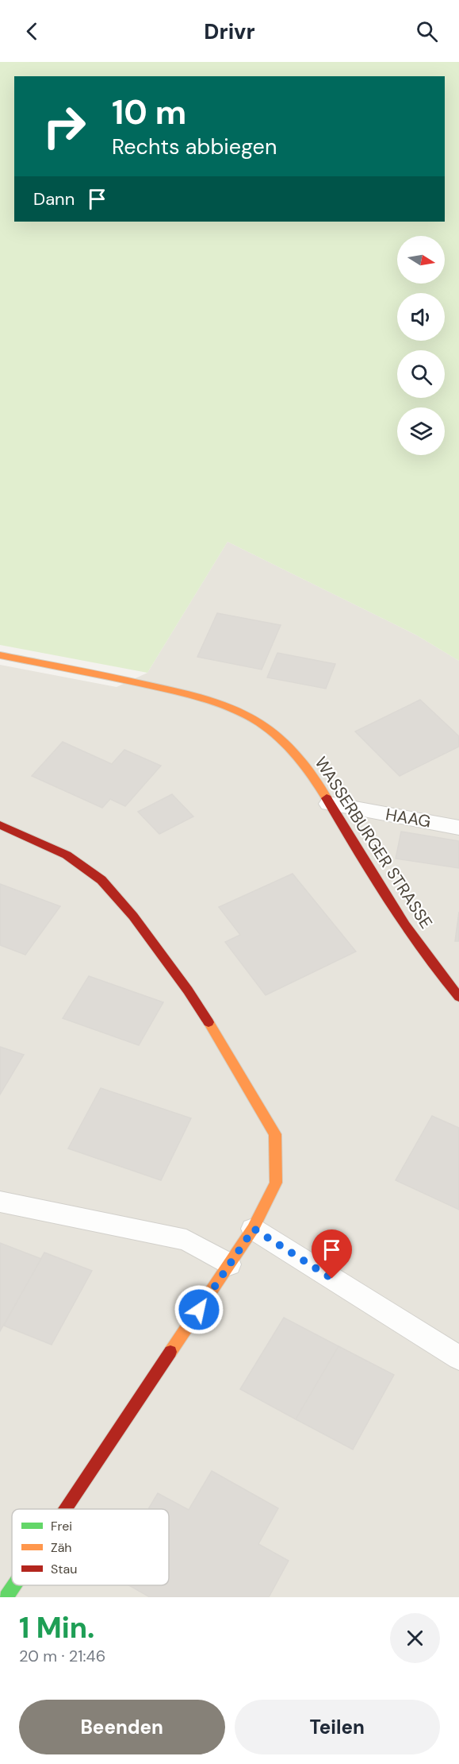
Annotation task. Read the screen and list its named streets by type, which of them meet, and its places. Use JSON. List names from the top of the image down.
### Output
{
  "streets": {
    "street": ["WASSERBURGER STRASSE"],
    "lane": ["HAAG"]
  },
  "crossings": [
    ["HAAG", "WASSERBURGER STRASSE"]
  ],
  "legend": ["Frei", "Zäh", "Stau"],
  "north": "right",
  "page": {
    "header": "Drivr",
    "turn": ["10 m", "Rechts abbiegen"],
    "then": "Dann",
    "heading": ["1 Min.", "20 m · 21:46"],
    "buttons": ["Beenden", "Teilen"]
  }
}
